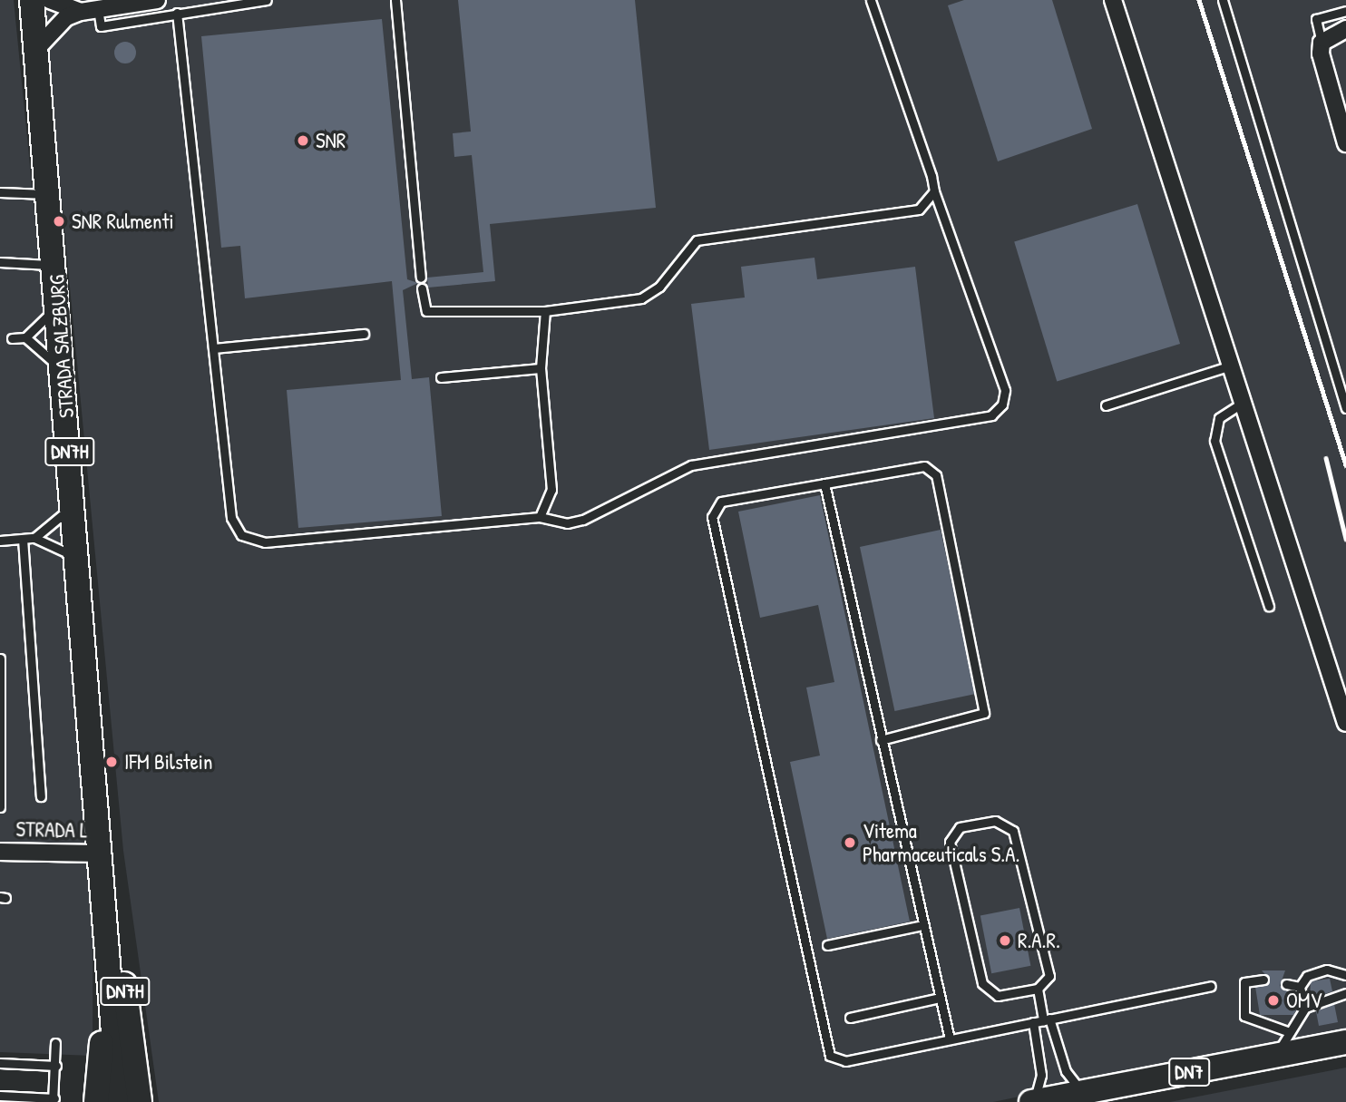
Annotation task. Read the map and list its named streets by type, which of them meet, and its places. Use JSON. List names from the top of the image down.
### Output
{
  "streets": {
    "main road": ["STRADA SALZBURG", "DN7H", "DN7"],
    "street": ["STRADA L"]
  },
  "crossings": [
    ["STRADA SALZBURG", "DN7H"],
    ["STRADA SALZBURG", "STRADA L"]
  ],
  "places": [
    "SNR",
    "SNR Rulmenti",
    "IFM Bilstein",
    "Vitema Pharmaceuticals S.A.",
    "R.A.R.",
    "OMV"
  ]
}
